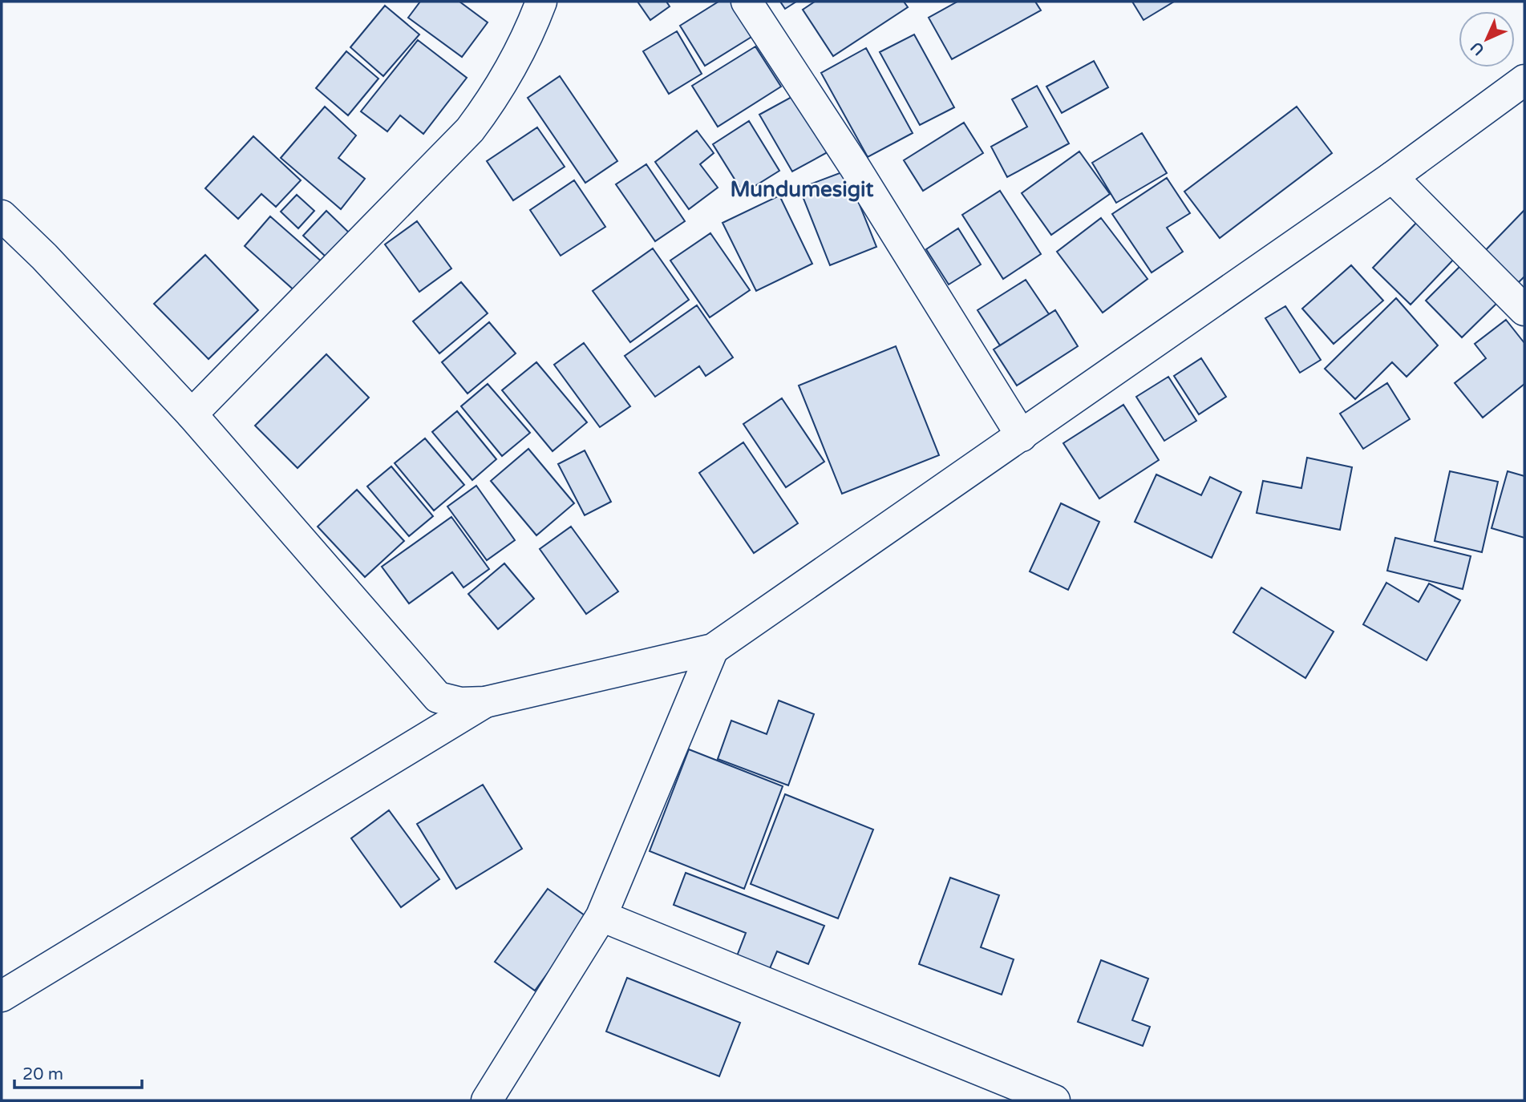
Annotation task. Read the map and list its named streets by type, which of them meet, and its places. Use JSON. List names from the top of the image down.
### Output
{
  "districts": ["Mundumesigit"],
  "scale_bar": "20 m",
  "north": "bottom left"
}
